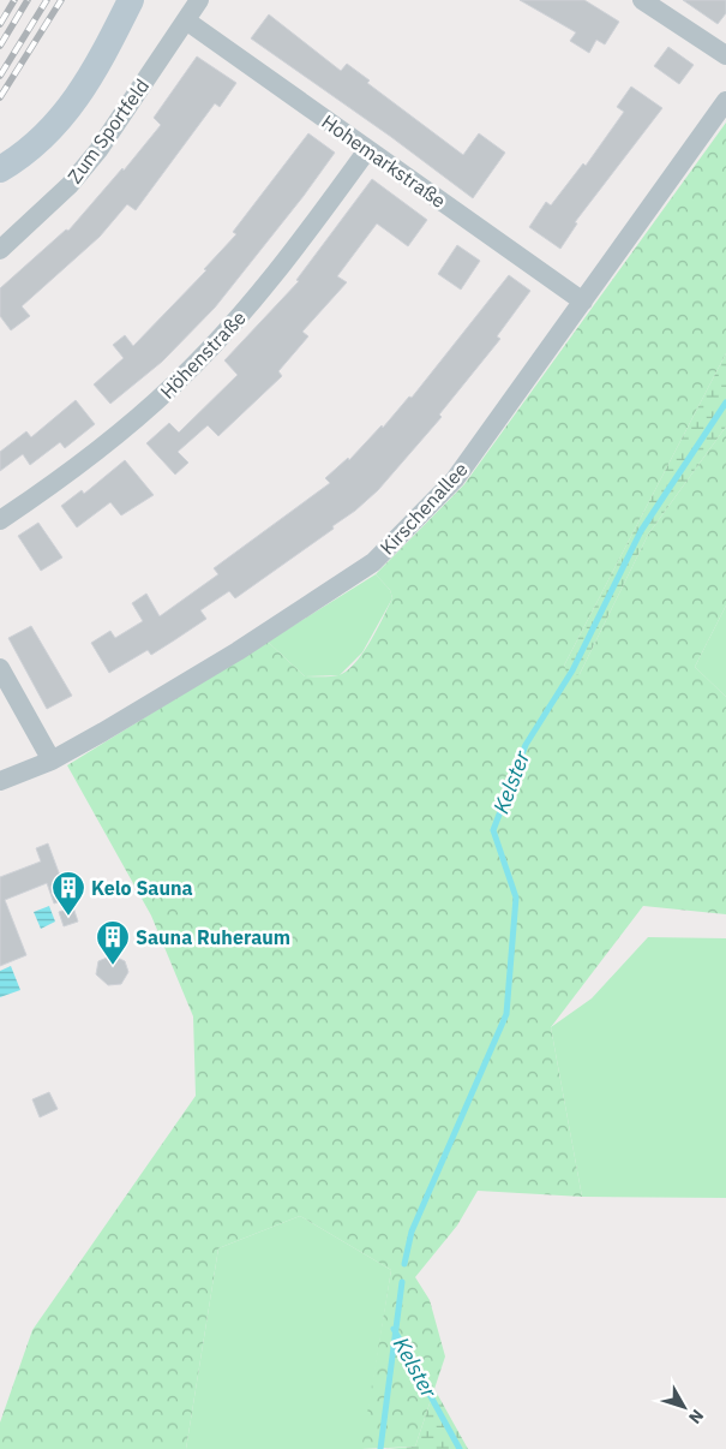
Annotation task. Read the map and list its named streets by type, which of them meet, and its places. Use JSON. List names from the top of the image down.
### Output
{
  "streets": {
    "street": [
      "Zum Sportfeld",
      "Hohemarkstraße",
      "Höhenstraße",
      "Kirschenallee"
    ]
  },
  "crossings": [
    ["Zum Sportfeld", "Hohemarkstraße"],
    ["Hohemarkstraße", "Höhenstraße"],
    ["Hohemarkstraße", "Kirschenallee"]
  ],
  "water": ["Kelster"],
  "places": {
    "building": ["Kelo Sauna", "Sauna Ruheraum"]
  },
  "north": "bottom right"
}
